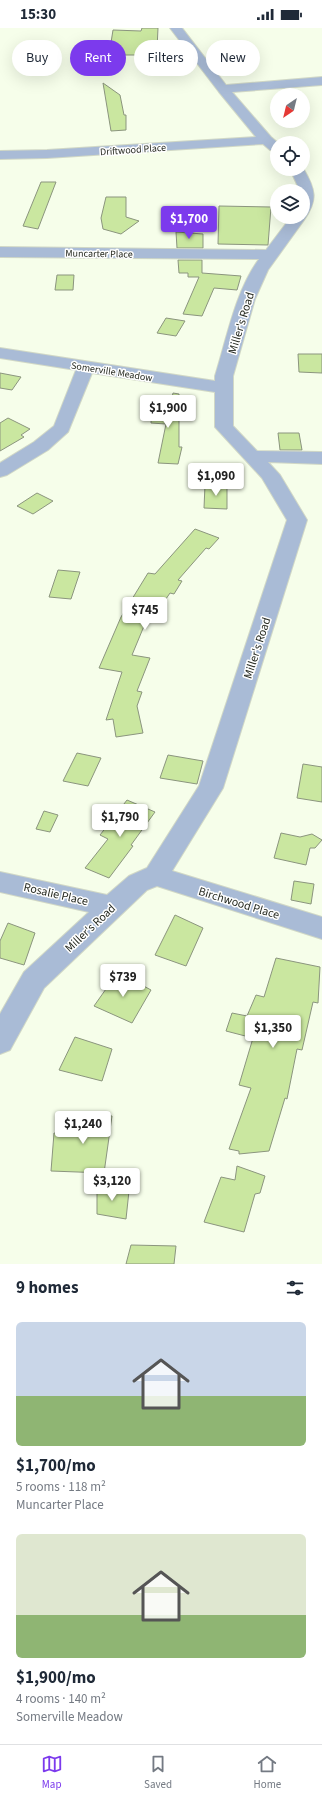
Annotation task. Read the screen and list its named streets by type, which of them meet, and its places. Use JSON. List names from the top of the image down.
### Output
{
  "streets": {
    "street": [
      "Driftwood Place",
      "Muncarter Place",
      "Miller's Road",
      "Somerville Meadow",
      "Rosalie Place",
      "Birchwood Place"
    ]
  },
  "crossings": [
    ["Muncarter Place", "Miller's Road"],
    ["Miller's Road", "Somerville Meadow"],
    ["Miller's Road", "Rosalie Place"],
    ["Miller's Road", "Birchwood Place"]
  ],
  "north": "bottom left",
  "page": {
    "status": "15:30",
    "chip": [
      "Buy",
      "Rent",
      "Filters",
      "New"
    ],
    "price": [
      "$1,700",
      "$1,900",
      "$1,090",
      "$745",
      "$1,790",
      "$739",
      "$1,350",
      "$1,240",
      "$3,120"
    ],
    "heading": "9 homes",
    "list": [
      {
        "name": "$1,700/mo",
        "note": "5 rooms · 118 m² · Muncarter Place"
      },
      {
        "name": "$1,900/mo",
        "note": "4 rooms · 140 m² · Somerville Meadow"
      }
    ],
    "tabs": ["Map", "Saved", "Home"]
  }
}
